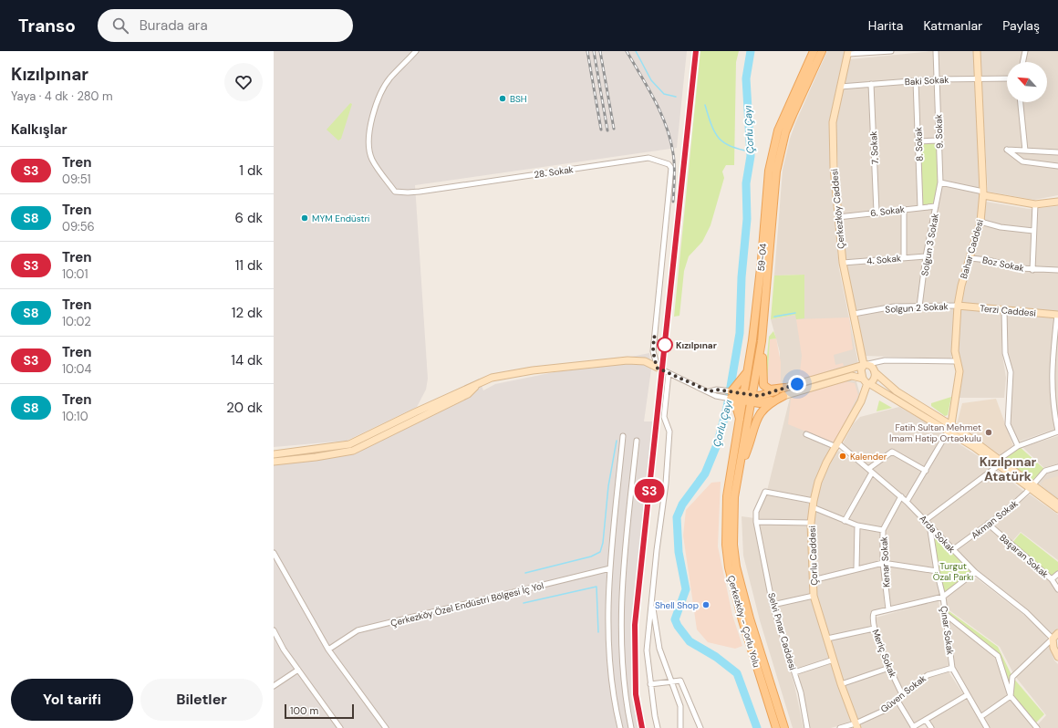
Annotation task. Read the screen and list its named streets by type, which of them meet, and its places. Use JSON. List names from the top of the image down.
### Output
{
  "streets": {
    "main road": [
      "Çerkezköy Caddesi",
      "Bahar Caddesi",
      "59-04",
      "Terzi Caddesi",
      "Çorlu Caddesi",
      "Çerkezköy - Çorlu Yolu"
    ],
    "street": [
      "Baki Sokak",
      "9. Sokak",
      "8. Sokak",
      "7. Sokak",
      "28. Sokak",
      "6. Sokak",
      "Solgun 3 Sokak",
      "4. Sokak",
      "Boz Sokak",
      "Solgun 2 Sokak",
      "Akman Sokak",
      "Arda Sokak",
      "Başaran Sokak",
      "Kenar Sokak",
      "Çerkezköy Özel Endüstri Bölgesi İç Yol",
      "Çınar Sokak",
      "Selvi Pınar Caddesi",
      "Meriç Sokak",
      "Güven Sokak"
    ]
  },
  "crossings": [
    ["Baki Sokak", "9. Sokak"],
    ["Baki Sokak", "8. Sokak"],
    ["Baki Sokak", "7. Sokak"],
    ["Baki Sokak", "Çerkezköy Caddesi"],
    ["Baki Sokak", "Bahar Caddesi"],
    ["9. Sokak", "Solgun 3 Sokak"],
    ["8. Sokak", "6. Sokak"],
    ["7. Sokak", "6. Sokak"],
    ["Çerkezköy Caddesi", "6. Sokak"],
    ["Çerkezköy Caddesi", "4. Sokak"],
    ["Çerkezköy Caddesi", "Solgun 2 Sokak"],
    ["6. Sokak", "Solgun 3 Sokak"],
    ["Solgun 3 Sokak", "4. Sokak"],
    ["Solgun 3 Sokak", "Solgun 2 Sokak"],
    ["Bahar Caddesi", "Boz Sokak"],
    ["Bahar Caddesi", "Solgun 2 Sokak"],
    ["Bahar Caddesi", "Terzi Caddesi"],
    ["59-04", "Çerkezköy - Çorlu Yolu"],
    ["Solgun 2 Sokak", "Terzi Caddesi"],
    ["Akman Sokak", "Arda Sokak"],
    ["Akman Sokak", "Başaran Sokak"],
    ["Arda Sokak", "Çorlu Caddesi"],
    ["Arda Sokak", "Kenar Sokak"],
    ["Arda Sokak", "Çınar Sokak"],
    ["Çorlu Caddesi", "Selvi Pınar Caddesi"],
    ["Çorlu Caddesi", "Güven Sokak"],
    ["Kenar Sokak", "Meriç Sokak"],
    ["Çınar Sokak", "Meriç Sokak"],
    ["Çınar Sokak", "Güven Sokak"],
    ["Meriç Sokak", "Güven Sokak"]
  ],
  "districts": ["Kızılpınar Atatürk"],
  "water": ["Çorlu Çayı"],
  "parks": ["Turgut Özal Parkı"],
  "places": [
    "BSH",
    "MYM Endüstri",
    "Kızılpınar",
    "Fatih Sultan Mehmet İmam Hatip Ortaokulu",
    "Kalender",
    "Shell Shop"
  ],
  "scale_bar": "100 m",
  "north": "top left",
  "page": {
    "header": "Transo",
    "search": "Burada ara",
    "nav": ["Harita", "Katmanlar", "Paylaş"],
    "heading": [
      ["Kızılpınar", "Yaya · 4 dk · 280 m"],
      "Kalkışlar"
    ],
    "on_map": "S3",
    "list": [
      {
        "mark": "S3",
        "name": "Tren",
        "note": "09:51",
        "value": "1 dk"
      },
      {
        "mark": "S8",
        "name": "Tren",
        "note": "09:56",
        "value": "6 dk"
      },
      {
        "mark": "S3",
        "name": "Tren",
        "note": "10:01",
        "value": "11 dk"
      },
      {
        "mark": "S8",
        "name": "Tren",
        "note": "10:02",
        "value": "12 dk"
      },
      {
        "mark": "S3",
        "name": "Tren",
        "note": "10:04",
        "value": "14 dk"
      },
      {
        "mark": "S8",
        "name": "Tren",
        "note": "10:10",
        "value": "20 dk"
      }
    ],
    "buttons": ["Yol tarifi", "Biletler"],
    "scale": "100 m"
  }
}
